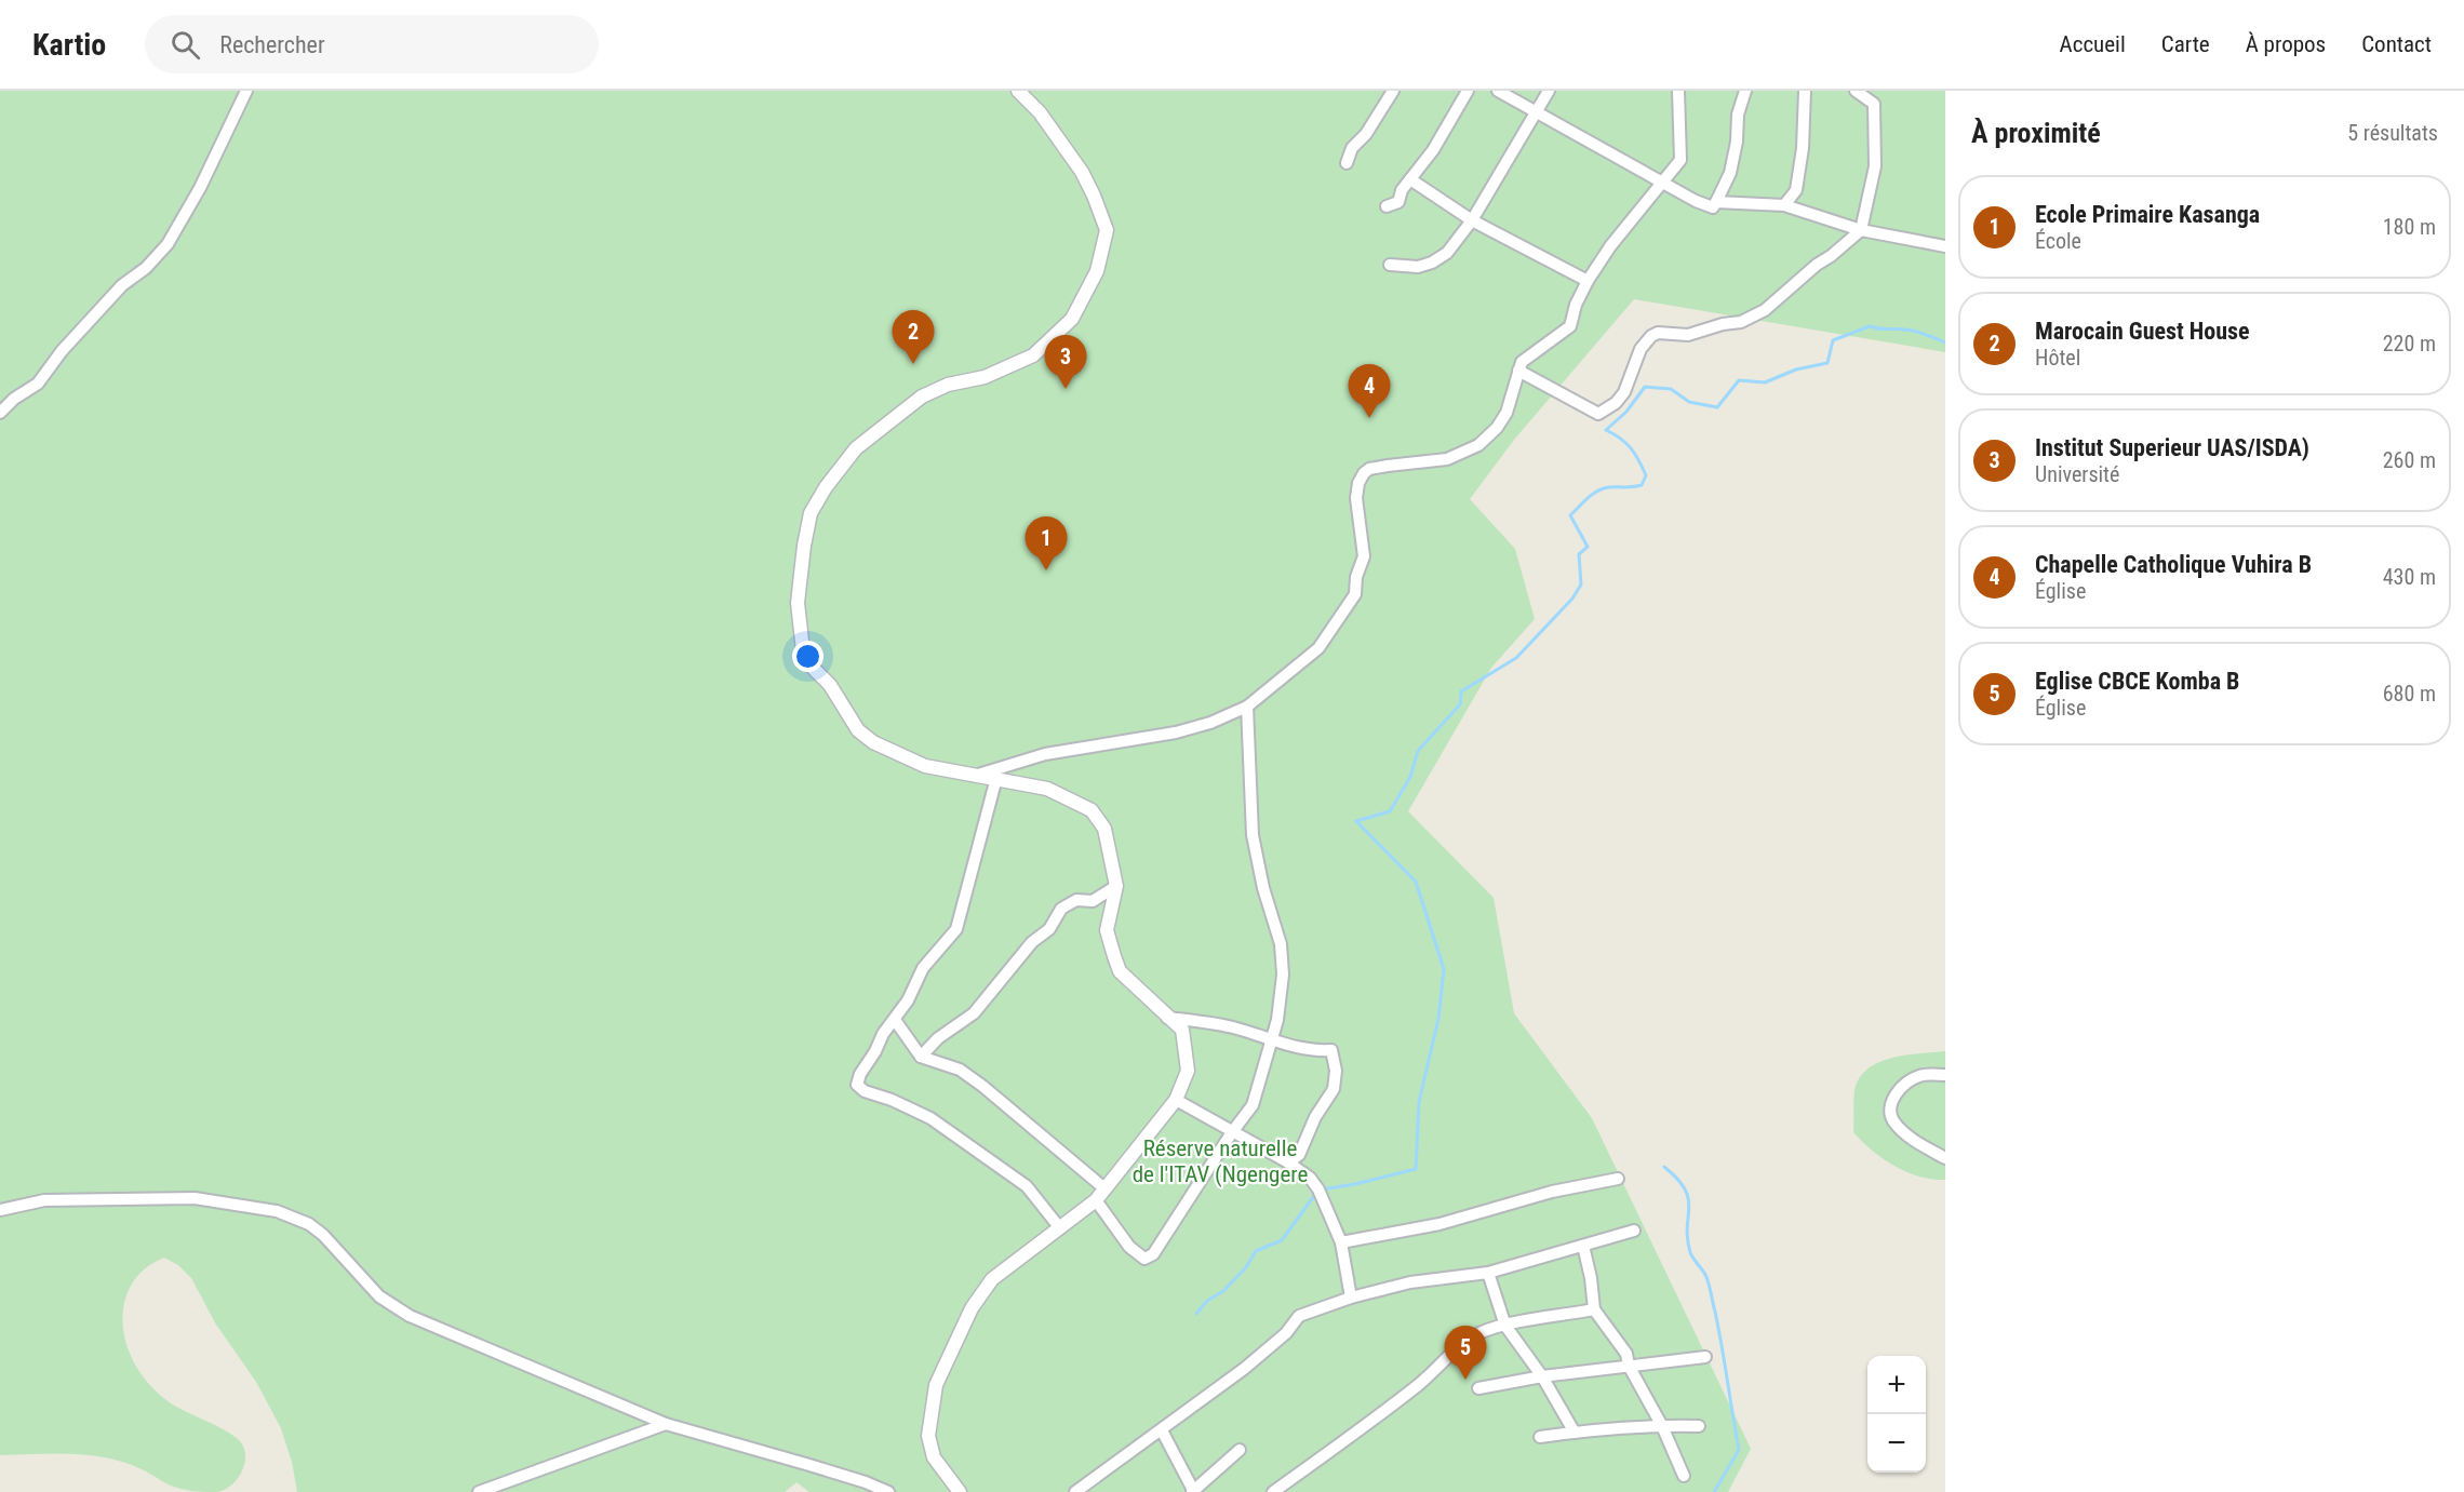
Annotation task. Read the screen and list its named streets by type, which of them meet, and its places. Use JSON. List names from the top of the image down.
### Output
{
  "parks": ["Réserve naturelle de l'ITAV (Ngengere"],
  "page": {
    "header": "Kartio",
    "search": "Rechercher",
    "nav": [
      "Accueil",
      "Carte",
      "À propos",
      "Contact"
    ],
    "heading": ["À proximité", "5 résultats"],
    "list": [
      {
        "mark": "1",
        "name": "Ecole Primaire Kasanga",
        "note": "École",
        "value": "180 m"
      },
      {
        "mark": "2",
        "name": "Marocain Guest House",
        "note": "Hôtel",
        "value": "220 m"
      },
      {
        "mark": "3",
        "name": "Institut Superieur UAS/ISDA)",
        "note": "Université",
        "value": "260 m"
      },
      {
        "mark": "4",
        "name": "Chapelle Catholique Vuhira B",
        "note": "Église",
        "value": "430 m"
      },
      {
        "mark": "5",
        "name": "Eglise CBCE Komba B",
        "note": "Église",
        "value": "680 m"
      }
    ],
    "pins": [
      "2",
      "3",
      "4",
      "1",
      "5"
    ],
    "map_buttons": ["+", "−"]
  }
}
